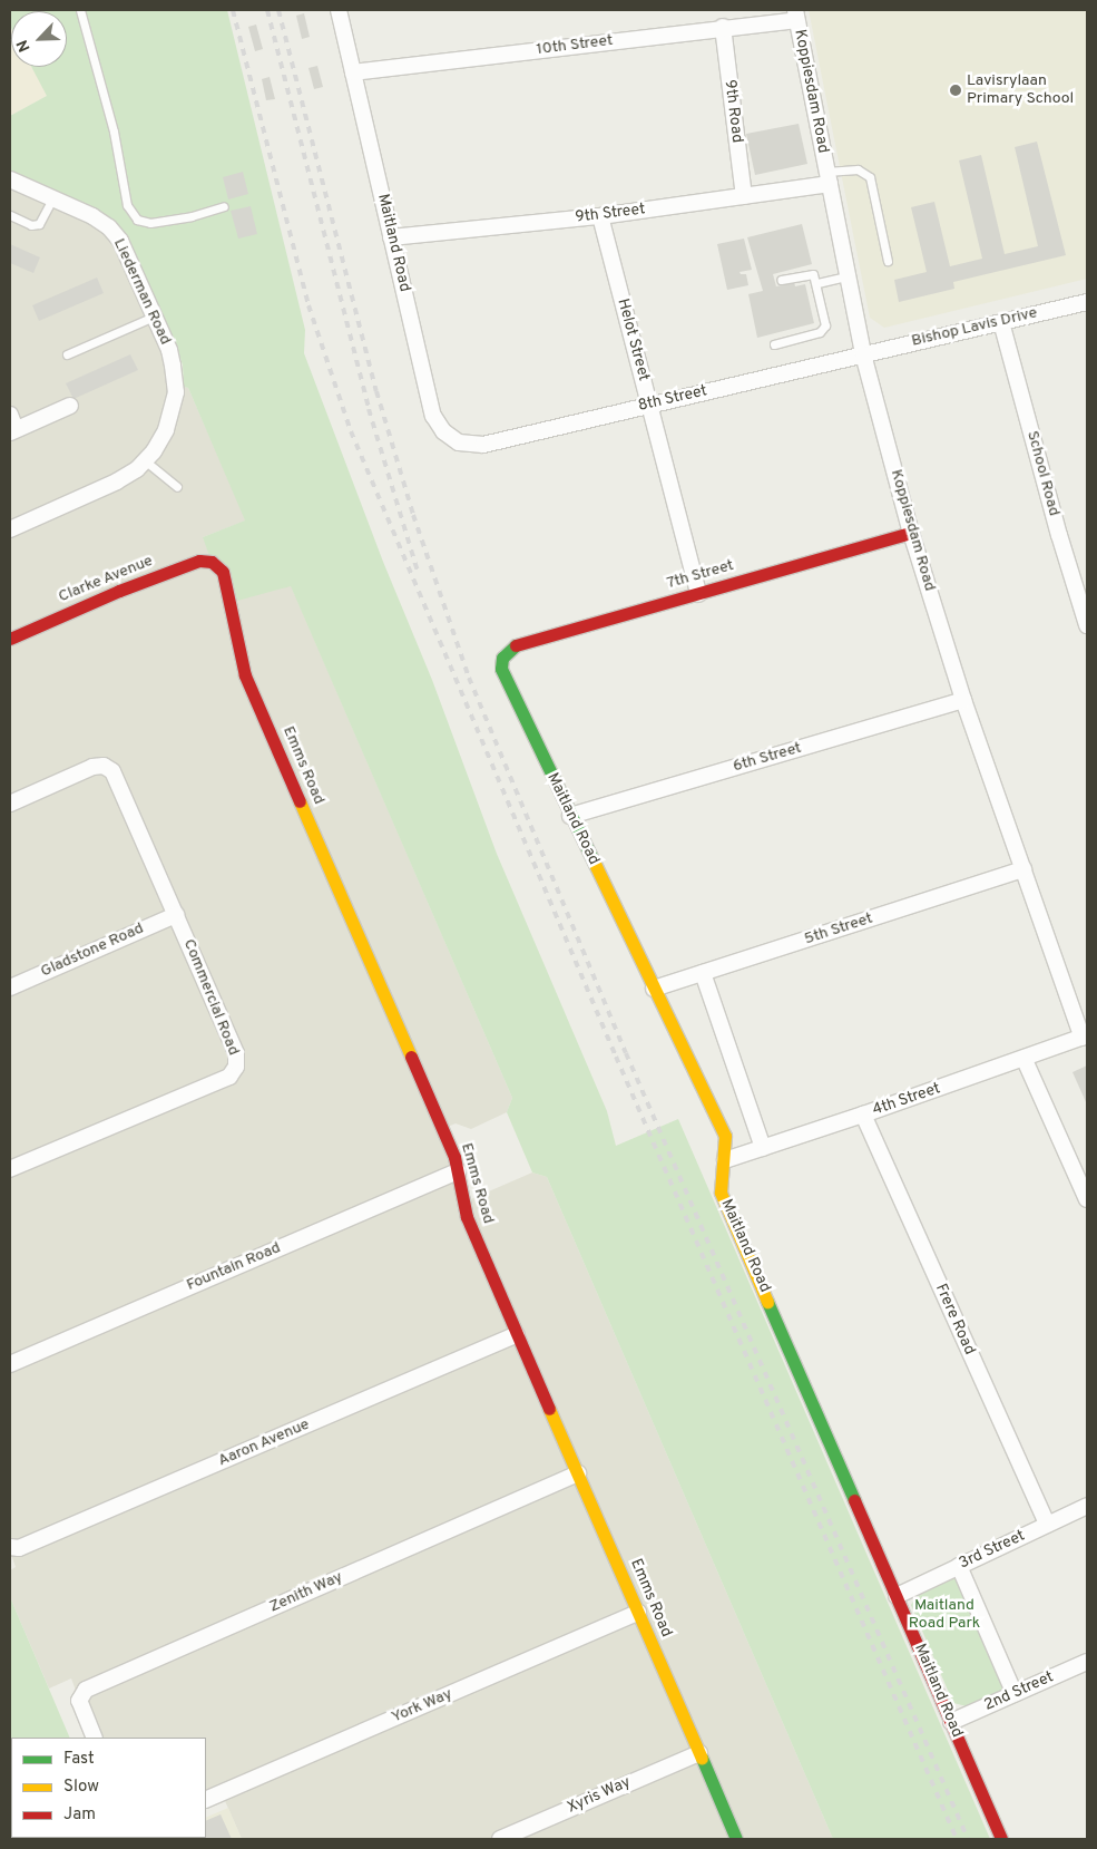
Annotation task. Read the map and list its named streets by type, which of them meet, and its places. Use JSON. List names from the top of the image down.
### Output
{
  "streets": {
    "street": [
      "10th Street",
      "Koppiesdam Road",
      "9th Road",
      "9th Street",
      "Maitland Road",
      "Liederman Road",
      "Bishop Lavis Drive",
      "Helot Street",
      "8th Street",
      "School Road",
      "7th Street",
      "Clarke Avenue",
      "6th Street",
      "Emms Road",
      "5th Street",
      "Gladstone Road",
      "Commercial Road",
      "4th Street",
      "Fountain Road",
      "Frere Road",
      "Aaron Avenue",
      "3rd Street",
      "Zenith Way",
      "2nd Street",
      "York Way",
      "Xyris Way"
    ]
  },
  "crossings": [
    ["10th Street", "Koppiesdam Road"],
    ["10th Street", "9th Road"],
    ["10th Street", "Maitland Road"],
    ["Koppiesdam Road", "9th Street"],
    ["Koppiesdam Road", "Bishop Lavis Drive"],
    ["Koppiesdam Road", "8th Street"],
    ["Koppiesdam Road", "7th Street"],
    ["Koppiesdam Road", "6th Street"],
    ["Koppiesdam Road", "5th Street"],
    ["Koppiesdam Road", "4th Street"],
    ["9th Road", "9th Street"],
    ["9th Street", "Maitland Road"],
    ["9th Street", "Helot Street"],
    ["Maitland Road", "8th Street"],
    ["Maitland Road", "7th Street"],
    ["Maitland Road", "6th Street"],
    ["Maitland Road", "5th Street"],
    ["Maitland Road", "4th Street"],
    ["Maitland Road", "3rd Street"],
    ["Maitland Road", "2nd Street"],
    ["Bishop Lavis Drive", "8th Street"],
    ["Bishop Lavis Drive", "School Road"],
    ["Helot Street", "8th Street"],
    ["Helot Street", "7th Street"],
    ["Clarke Avenue", "Emms Road"],
    ["Emms Road", "Fountain Road"],
    ["Emms Road", "Aaron Avenue"],
    ["Emms Road", "Zenith Way"],
    ["Emms Road", "York Way"],
    ["Emms Road", "Xyris Way"],
    ["Gladstone Road", "Commercial Road"],
    ["4th Street", "Frere Road"],
    ["Frere Road", "3rd Street"]
  ],
  "parks": ["Maitland Road Park"],
  "places": ["Lavisrylaan Primary School"],
  "legend": ["Fast", "Slow", "Jam"],
  "north": "bottom left"
}
